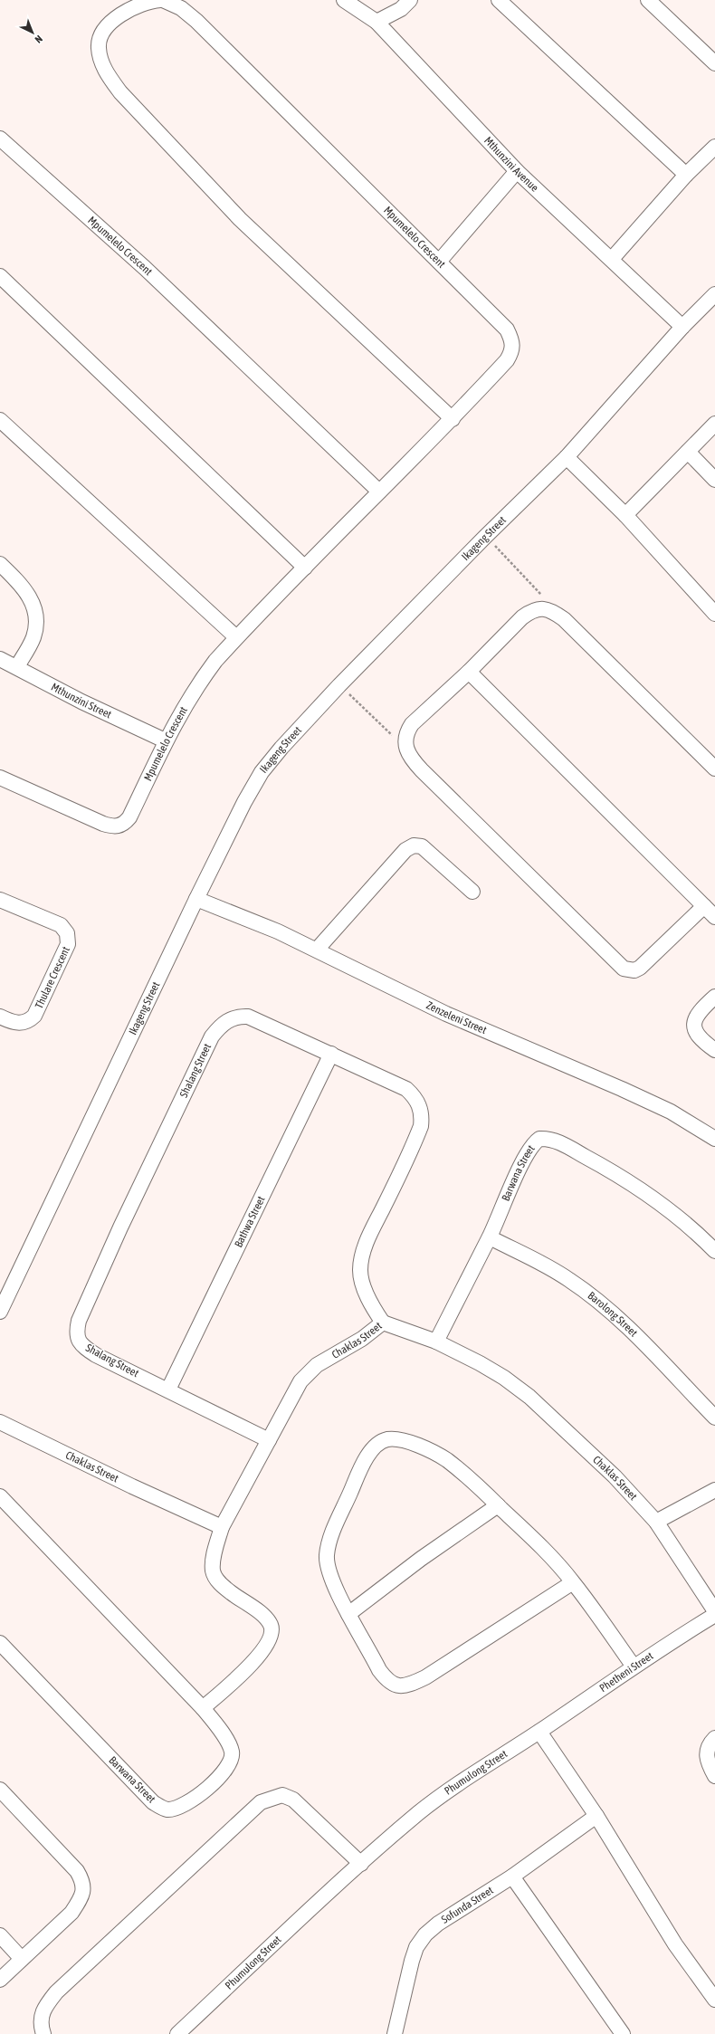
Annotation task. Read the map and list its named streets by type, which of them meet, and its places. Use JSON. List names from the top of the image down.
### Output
{
  "streets": {
    "street": [
      "Mthunzini Avenue",
      "Mpumelelo Crescent",
      "Ikageng Street",
      "Mthunzini Street",
      "Thulare Crescent",
      "Zenzeleni Street",
      "Shalang Street",
      "Barwana Street",
      "Bathwa Street",
      "Barolong Street",
      "Chaklas Street",
      "Phetheni Street",
      "Phumulong Street",
      "Sofunda Street"
    ]
  },
  "crossings": [
    ["Mthunzini Avenue", "Ikageng Street"],
    ["Mpumelelo Crescent", "Mthunzini Street"],
    ["Ikageng Street", "Zenzeleni Street"],
    ["Shalang Street", "Bathwa Street"],
    ["Shalang Street", "Chaklas Street"],
    ["Barwana Street", "Barolong Street"],
    ["Barwana Street", "Chaklas Street"],
    ["Phetheni Street", "Phumulong Street"]
  ],
  "north": "bottom right"
}
